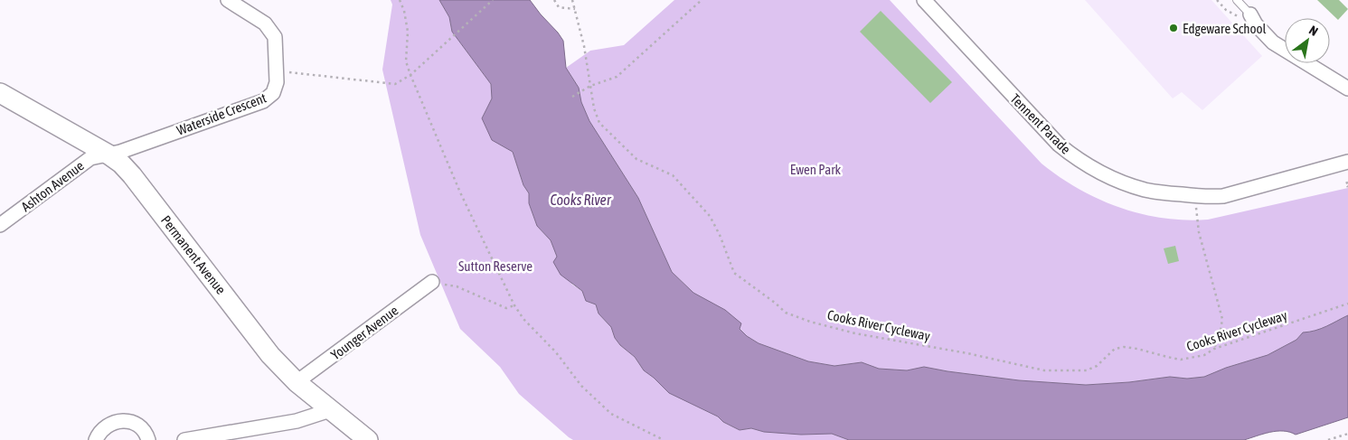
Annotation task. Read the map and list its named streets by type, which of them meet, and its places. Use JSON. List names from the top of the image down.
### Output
{
  "streets": {
    "main road": ["Permanent Avenue"],
    "street": [
      "Waterside Crescent",
      "Tennent Parade",
      "Ashton Avenue",
      "Younger Avenue"
    ],
    "path": ["Cooks River Cycleway"]
  },
  "crossings": [
    ["Waterside Crescent", "Ashton Avenue"],
    ["Waterside Crescent", "Permanent Avenue"],
    ["Ashton Avenue", "Permanent Avenue"],
    ["Permanent Avenue", "Younger Avenue"]
  ],
  "water": ["Cooks River"],
  "parks": ["Ewen Park", "Sutton Reserve"],
  "places": ["Edgeware School"],
  "north": "top right"
}
